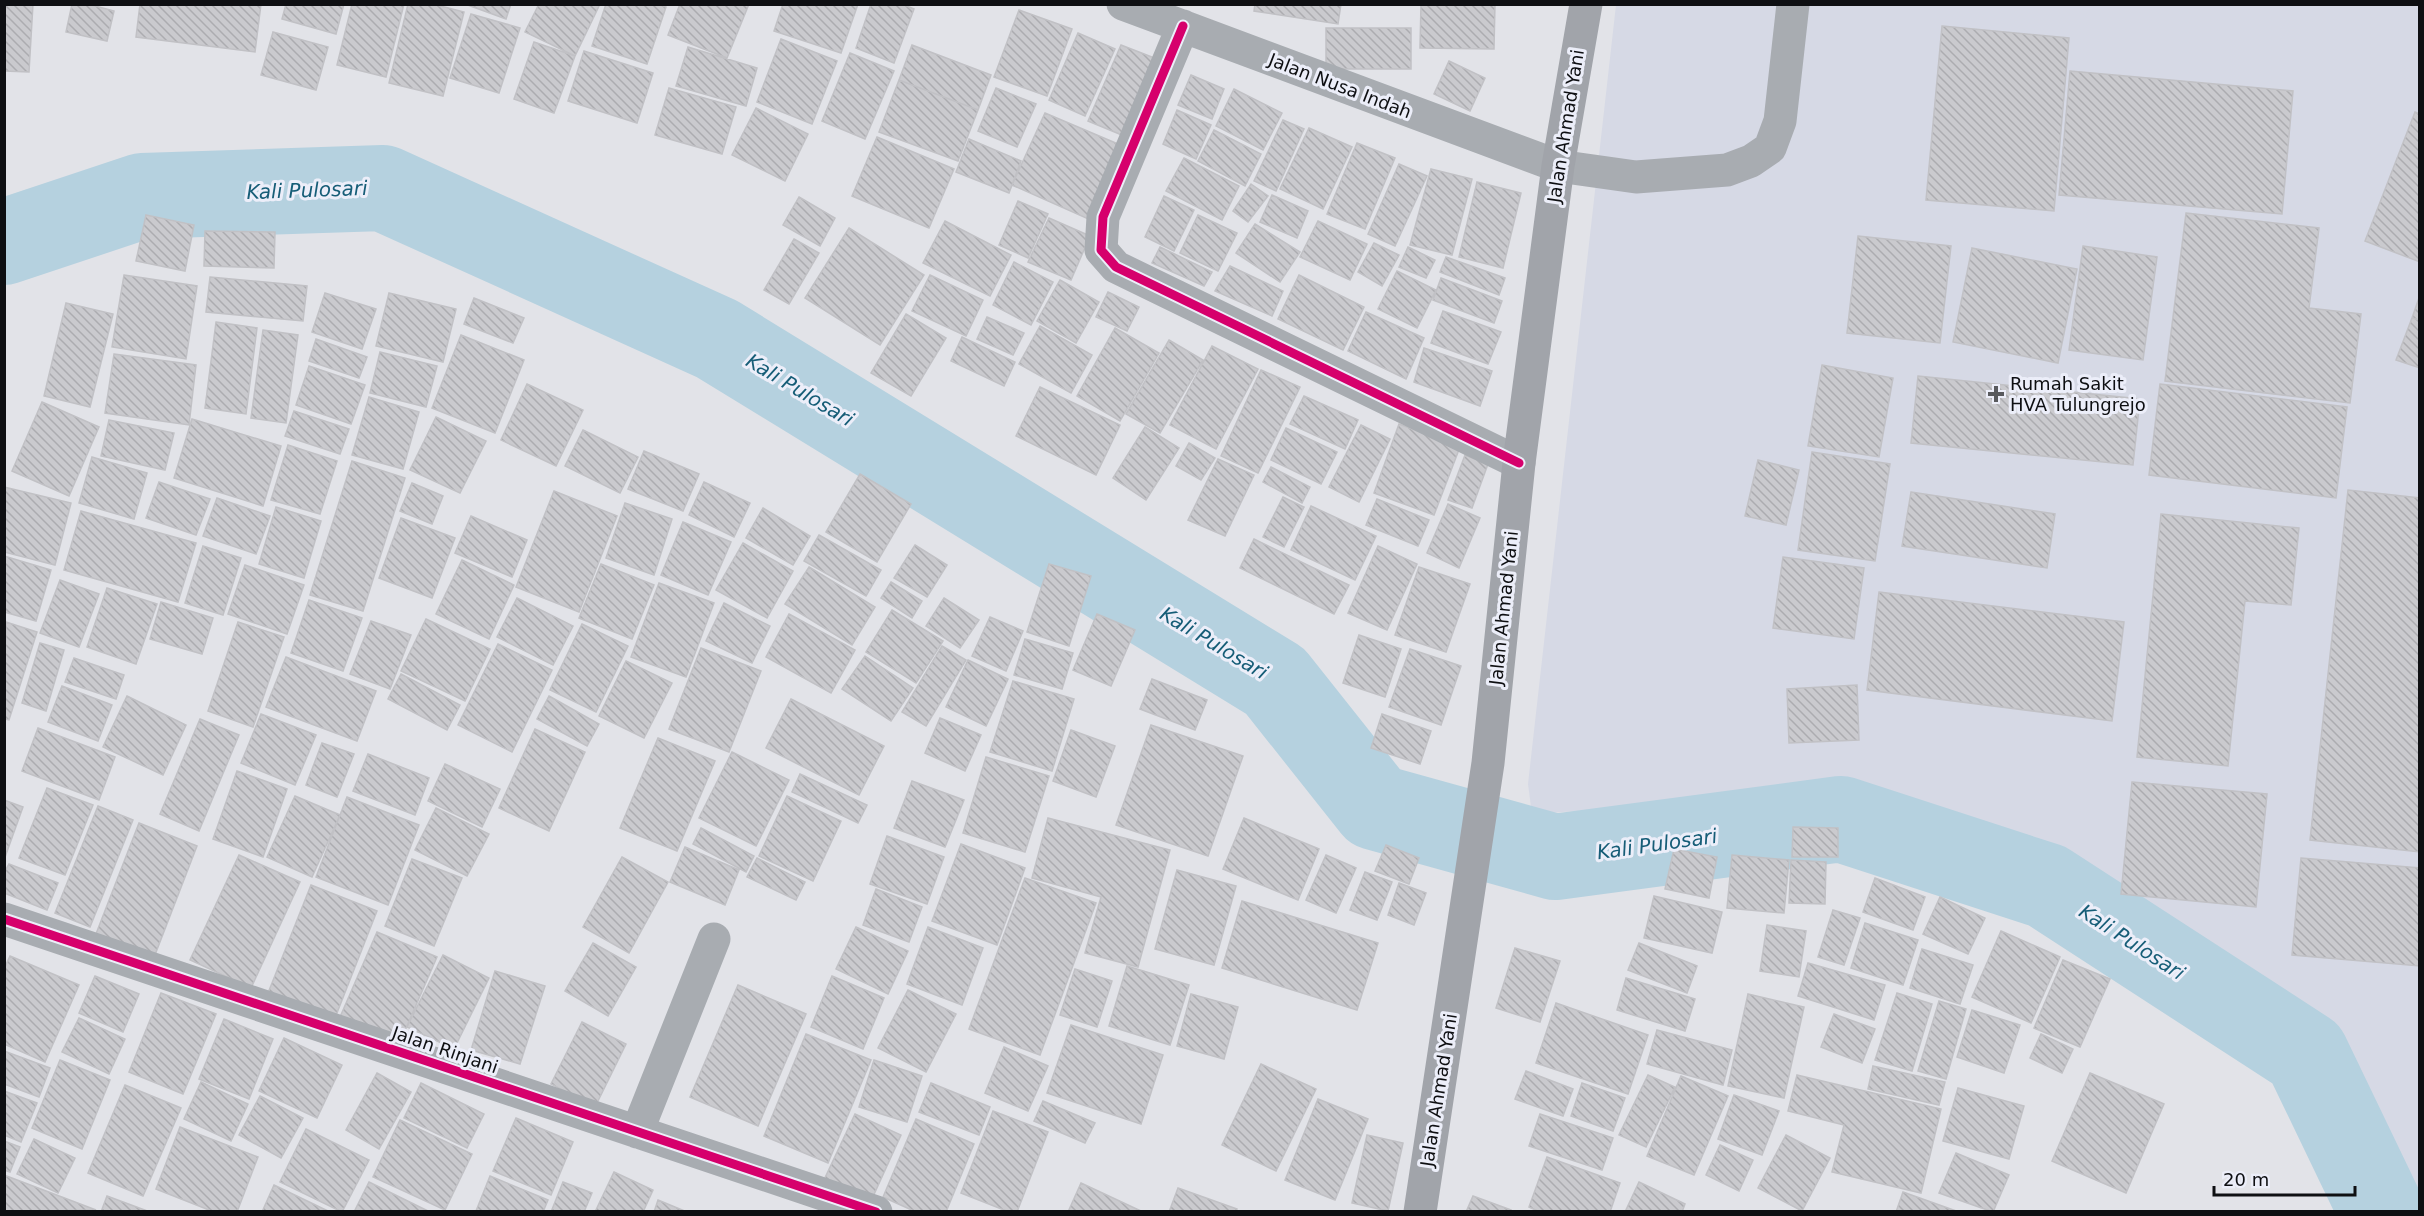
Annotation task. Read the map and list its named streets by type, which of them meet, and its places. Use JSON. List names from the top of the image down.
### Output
{
  "streets": {
    "main road": ["Jalan Ahmad Yani"],
    "street": ["Jalan Nusa Indah", "Jalan Rinjani"]
  },
  "crossings": [
    ["Jalan Nusa Indah", "Jalan Ahmad Yani"]
  ],
  "water": ["Kali Pulosari"],
  "places": {
    "health": ["Rumah Sakit HVA Tulungrejo"]
  },
  "scale_bar": "20 m"
}
